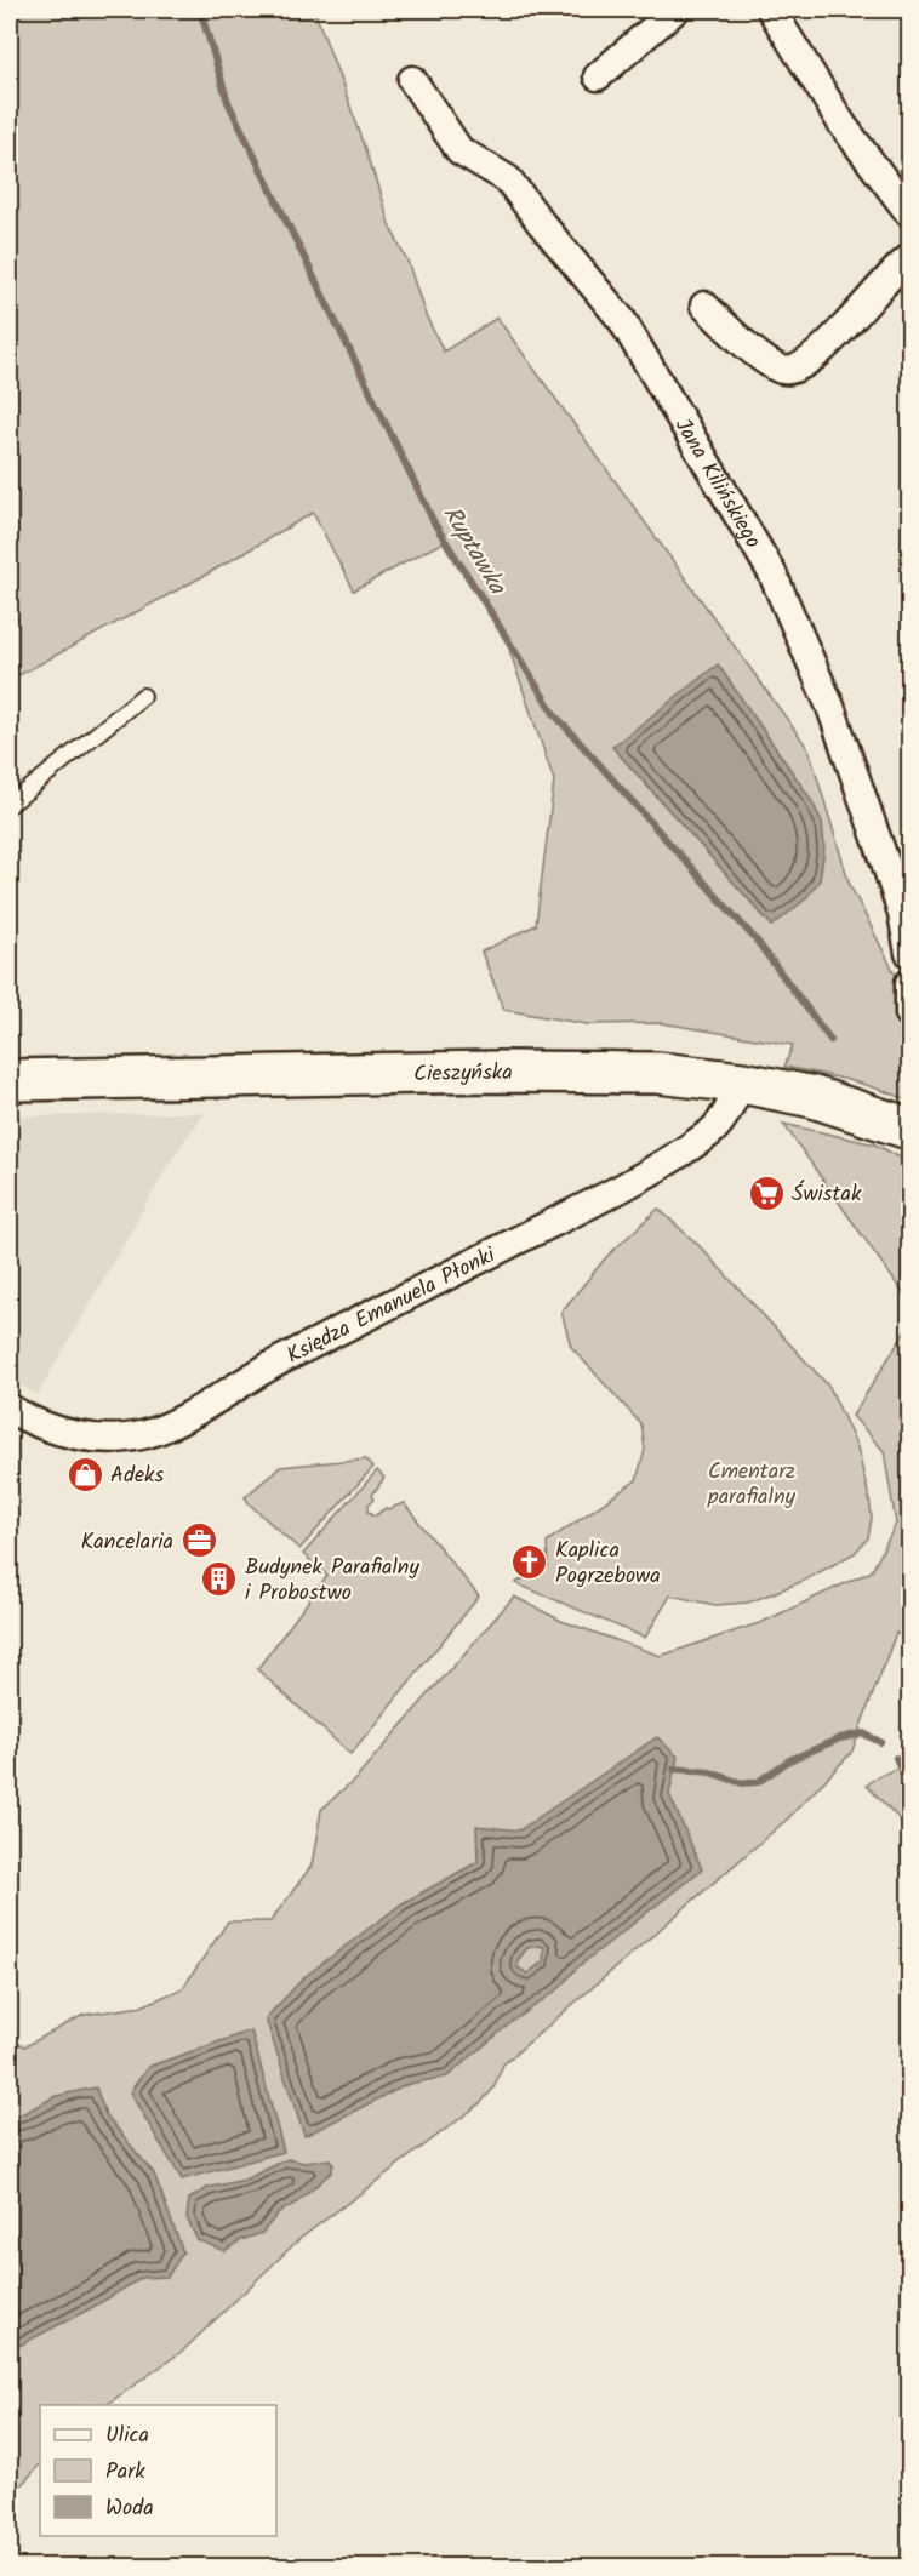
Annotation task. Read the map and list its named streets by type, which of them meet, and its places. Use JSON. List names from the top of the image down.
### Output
{
  "streets": {
    "main road": ["Cieszyńska"],
    "street": ["Jana Kilińskiego", "Księdza Emanuela Płonki"]
  },
  "crossings": [
    ["Cieszyńska", "Księdza Emanuela Płonki"]
  ],
  "water": ["Ruptawka"],
  "parks": ["Cmentarz parafialny"],
  "places": {
    "supermarket": ["Świstak"],
    "shop": ["Adeks"],
    "office": ["Kancelaria"],
    "church": ["Kaplica Pogrzebowa"],
    "building": ["Budynek Parafialny i Probostwo"]
  },
  "legend": ["Ulica", "Park", "Woda"]
}
